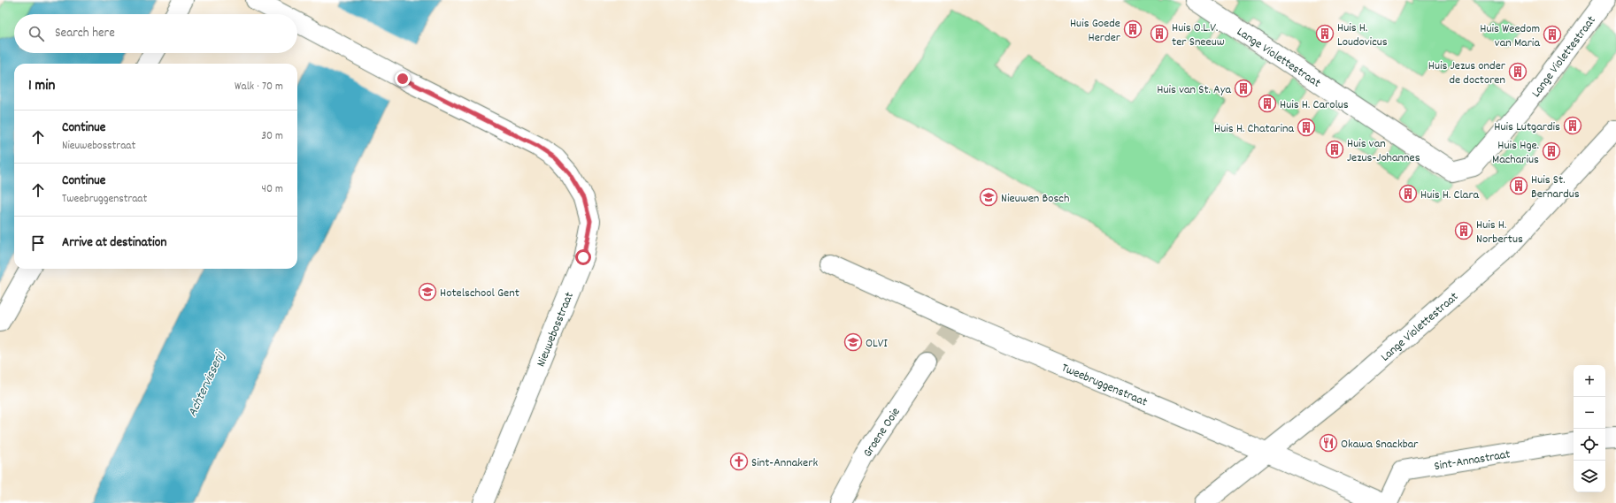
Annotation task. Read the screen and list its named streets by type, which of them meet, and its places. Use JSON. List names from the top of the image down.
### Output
{
  "streets": {
    "street": [
      "Lange Violettestraat",
      "Nieuwebosstraat",
      "Tweebruggenstraat",
      "Groene Ooie",
      "Sint-Annastraat"
    ]
  },
  "crossings": [
    ["Lange Violettestraat", "Tweebruggenstraat"]
  ],
  "water": ["Achtervisserij"],
  "places": {
    "building": [
      "Huis Goede Herder",
      "Huis O.L.V. ter Sneeuw",
      "Huis H. Loudovicus",
      "Huis Weedom van Maria",
      "Huis Jezus onder de doctoren",
      "Huis van St. Aya",
      "Huis H. Carolus",
      "Huis Lutgardis",
      "Huis H. Chatarina",
      "Huis van Jezus-Johannes",
      "Huis Hge. Macharius",
      "Huis St. Bernardus",
      "Huis H. Clara",
      "Huis H. Norbertus"
    ],
    "school or university": ["Nieuwen Bosch", "Hotelschool Gent", "OLVI"],
    "restaurant": ["Okawa Snackbar"],
    "church": ["Sint-Annakerk"]
  },
  "page": {
    "search": "Search here",
    "heading": ["1 min", "Walk · 70 m"],
    "list": [
      ["Continue", "Nieuwebosstraat", "30 m"],
      ["Continue", "Tweebruggenstraat", "40 m"],
      "Arrive at destination"
    ],
    "map_buttons": ["+", "−"]
  }
}
